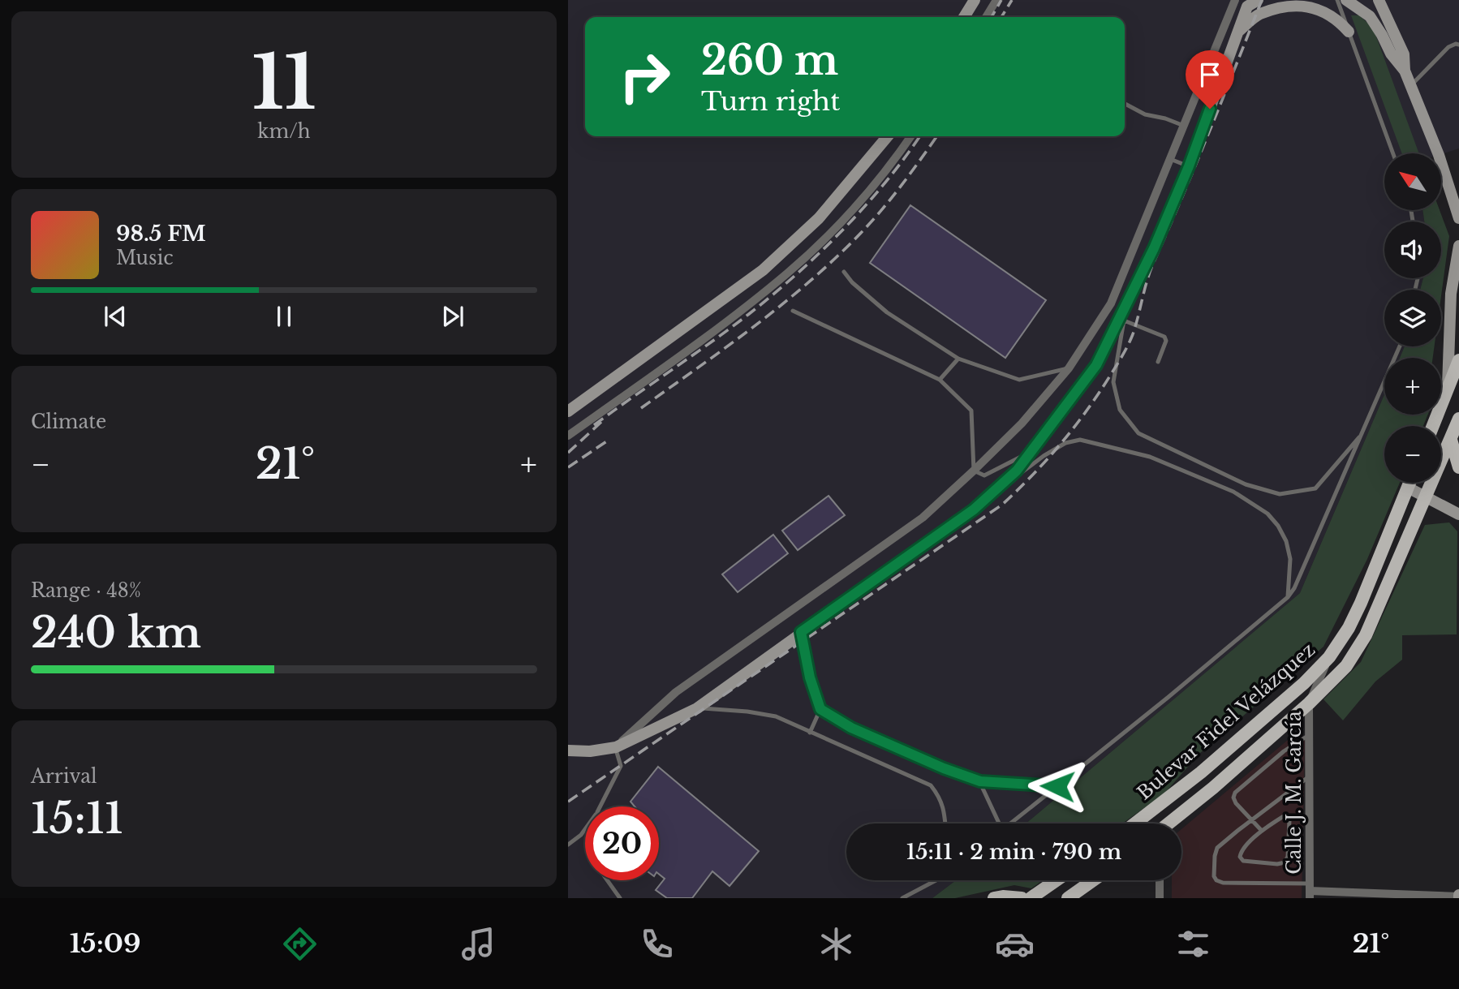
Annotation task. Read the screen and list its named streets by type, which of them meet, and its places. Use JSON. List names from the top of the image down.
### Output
{
  "streets": {
    "main road": ["Bulevar Fidel Velázquez"],
    "street": ["Calle J. M. García"]
  },
  "crossings": [
    ["Bulevar Fidel Velázquez", "Calle J. M. García"]
  ],
  "north": "top left",
  "page": {
    "tile": [
      ["11", "km/h"],
      "Climate",
      ["Range · 48%", "240 km"],
      ["Arrival", "15:11"]
    ],
    "turn": ["260 m", "Turn right"],
    "map_buttons": ["+", "−"],
    "song": ["98.5 FM", "Music"],
    "heat": ["−", "21°", "+"],
    "limit": "20",
    "trip": "15:11 · 2 min · 790 m",
    "tabs": ["15:09", "21°"]
  }
}
